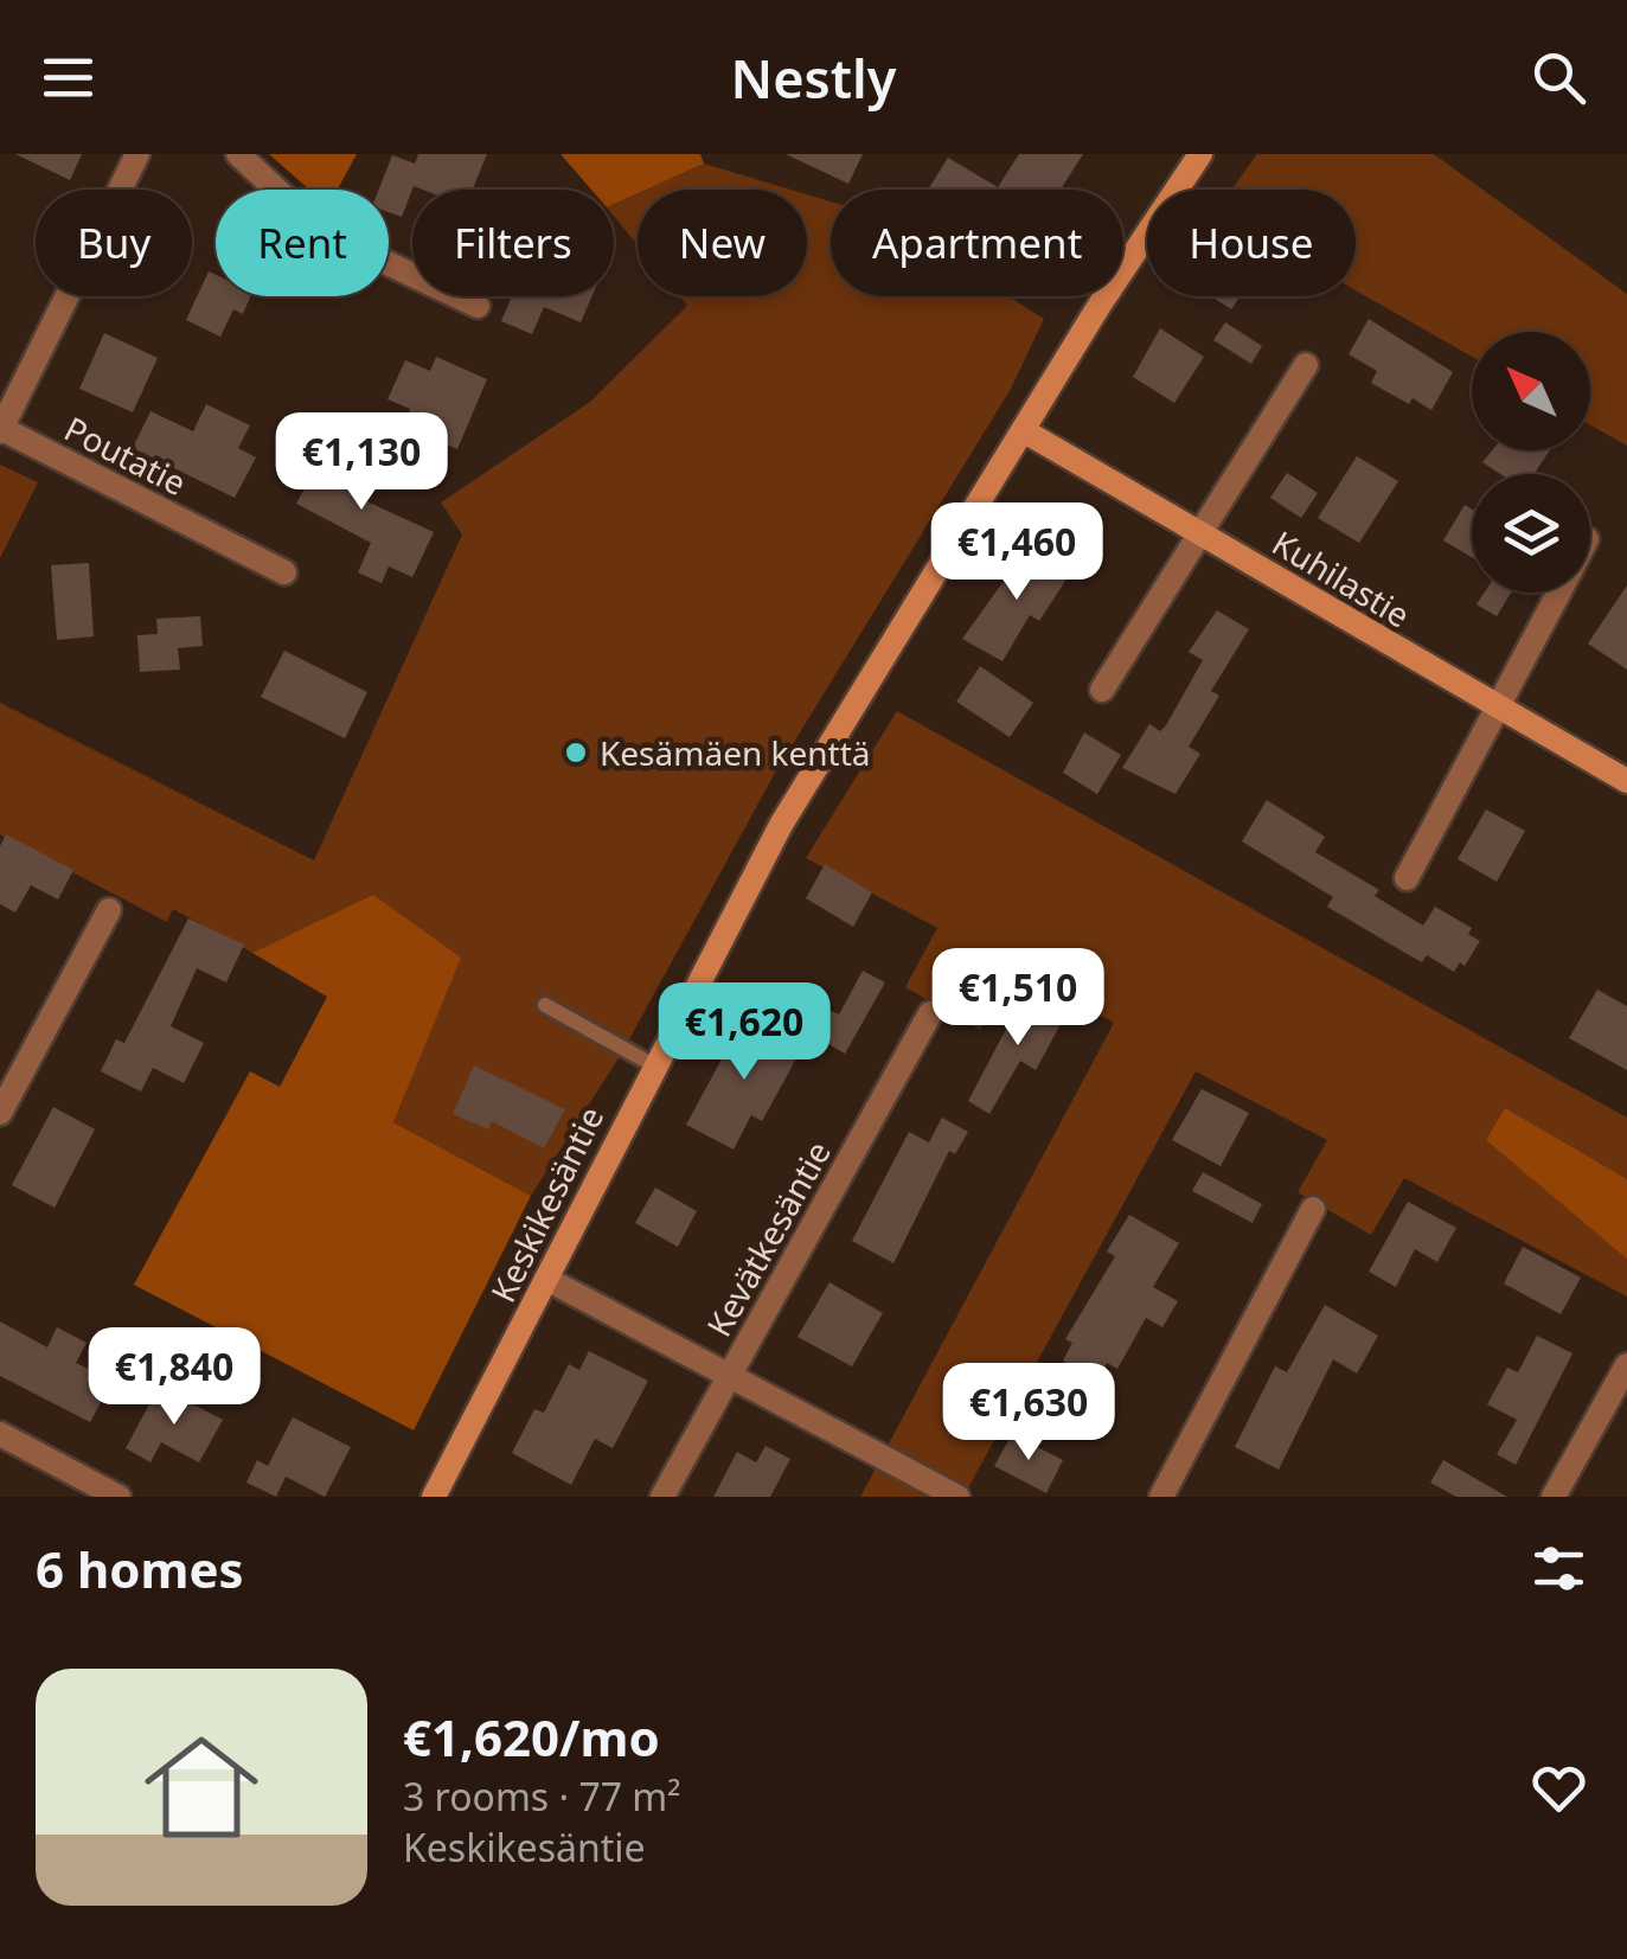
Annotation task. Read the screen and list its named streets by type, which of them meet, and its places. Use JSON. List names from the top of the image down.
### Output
{
  "streets": {
    "street": [
      "Poutatie",
      "Kuhilastie",
      "Keskikesäntie",
      "Kevätkesäntie"
    ]
  },
  "crossings": [
    ["Kuhilastie", "Keskikesäntie"]
  ],
  "places": ["Kesämäen kenttä"],
  "north": "top left",
  "page": {
    "header": "Nestly",
    "chip": [
      "Buy",
      "Rent",
      "Filters",
      "New",
      "Apartment",
      "House"
    ],
    "price": [
      "€1,130",
      "€1,460",
      "€1,510",
      "€1,620",
      "€1,840",
      "€1,630"
    ],
    "heading": "6 homes",
    "list": [
      {
        "name": "€1,620/mo",
        "note": "3 rooms · 77 m² · Keskikesäntie"
      }
    ]
  }
}
